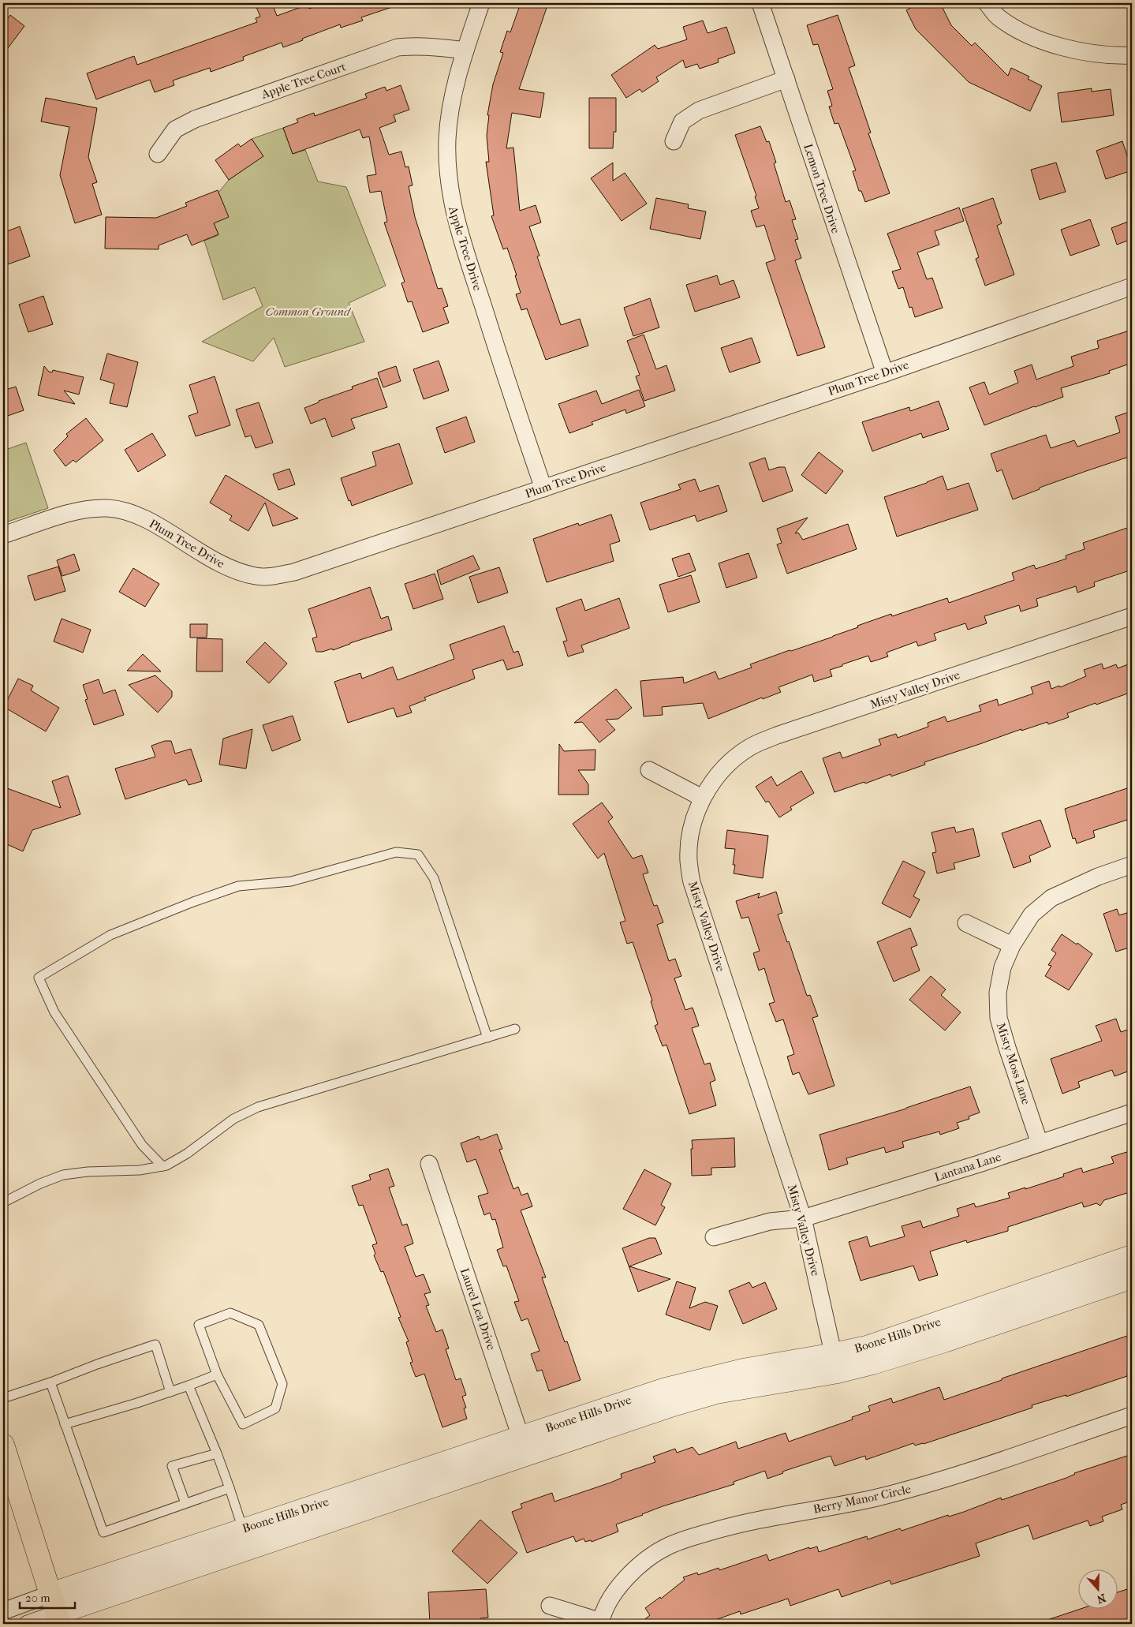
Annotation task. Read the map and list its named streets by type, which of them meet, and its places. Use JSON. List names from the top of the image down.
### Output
{
  "streets": {
    "street": [
      "Apple Tree Court",
      "Lemon Tree Drive",
      "Apple Tree Drive",
      "Plum Tree Drive",
      "Misty Valley Drive",
      "Misty Moss Lane",
      "Lantana Lane",
      "Laurel Lea Drive",
      "Boone Hills Drive",
      "Berry Manor Circle"
    ]
  },
  "crossings": [
    ["Apple Tree Court", "Apple Tree Drive"],
    ["Lemon Tree Drive", "Plum Tree Drive"],
    ["Apple Tree Drive", "Plum Tree Drive"],
    ["Misty Valley Drive", "Lantana Lane"],
    ["Misty Valley Drive", "Boone Hills Drive"],
    ["Misty Moss Lane", "Lantana Lane"],
    ["Laurel Lea Drive", "Boone Hills Drive"]
  ],
  "parks": ["Common Ground"],
  "scale_bar": "20 m",
  "north": "bottom"
}
